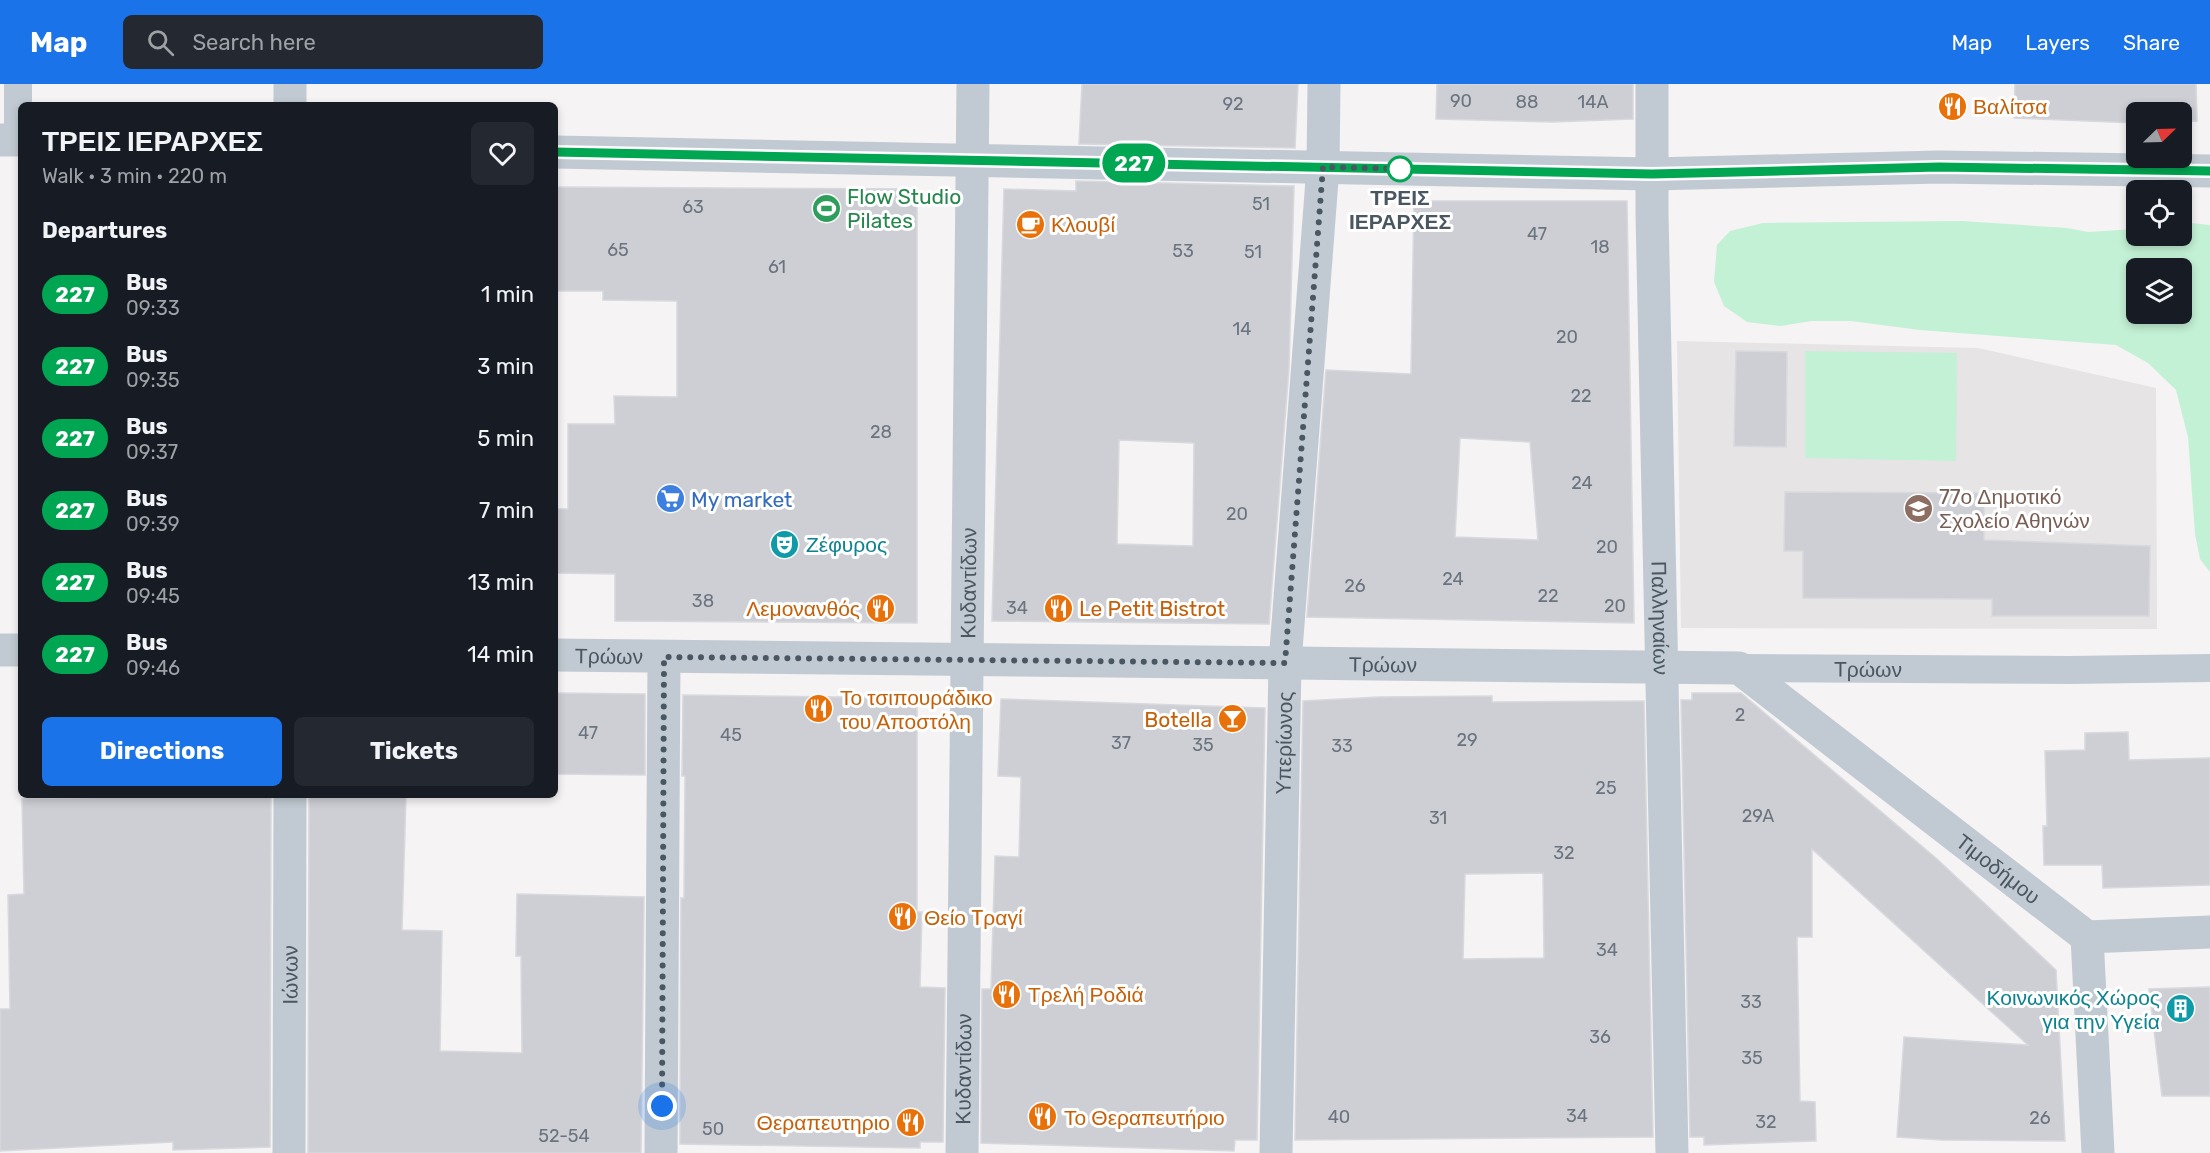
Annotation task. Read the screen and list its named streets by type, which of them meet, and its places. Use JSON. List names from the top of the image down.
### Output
{
  "streets": {
    "street": [
      "Κυδαντίδων",
      "Παλληναίων",
      "Τρώων",
      "Υπερίωνος",
      "Τιμοδήμου",
      "Ιώνων"
    ]
  },
  "crossings": [
    ["Κυδαντίδων", "Τρώων"],
    ["Παλληναίων", "Τρώων"],
    ["Τρώων", "Υπερίωνος"],
    ["Τρώων", "Τιμοδήμου"]
  ],
  "places": {
    "restaurant": [
      "Βαλίτσα",
      "Λεμονανθός",
      "Le Petit Bistrot",
      "Το τσιπουράδικο του Αποστόλη",
      "Θείο Tραγί",
      "Τρελή Ροδιά",
      "Το Θεραπευτήριο",
      "Θεραπευτηριο"
    ],
    "other": ["ΤΡΕΙΣ ΙΕΡΑΡΧΕΣ"],
    "sports": ["Flow Studio Pilates"],
    "cafe": ["Κλουβί"],
    "supermarket": ["My market"],
    "school or university": ["77ο Δημοτικό Σχολείο Αθηνών"],
    "theatre": ["Ζέφυρος"],
    "bar": ["Botella"],
    "building": ["Κοινωνικός Χώρος για την Υγεία"]
  },
  "lines": ["bus line 227"],
  "house_numbers": [
    "90",
    "88",
    "14A",
    "92",
    "51",
    "63",
    "47",
    "18",
    "65",
    "53",
    "51",
    "61",
    "14",
    "20",
    "22",
    "28",
    "24",
    "20",
    "20",
    "24",
    "26",
    "22",
    "38",
    "20",
    "34",
    "2",
    "47",
    "45",
    "29",
    "37",
    "35",
    "33",
    "25",
    "29A",
    "31",
    "32",
    "34",
    "33",
    "36",
    "35",
    "34",
    "40",
    "26",
    "32",
    "50",
    "52-54"
  ],
  "north": "top right",
  "page": {
    "header": "Map",
    "search": "Search here",
    "nav": ["Map", "Layers", "Share"],
    "on_map": "227",
    "heading": [
      ["ΤΡΕΙΣ ΙΕΡΑΡΧΕΣ", "Walk · 3 min · 220 m"],
      "Departures"
    ],
    "list": [
      {
        "mark": "227",
        "name": "Bus",
        "note": "09:33",
        "value": "1 min"
      },
      {
        "mark": "227",
        "name": "Bus",
        "note": "09:35",
        "value": "3 min"
      },
      {
        "mark": "227",
        "name": "Bus",
        "note": "09:37",
        "value": "5 min"
      },
      {
        "mark": "227",
        "name": "Bus",
        "note": "09:39",
        "value": "7 min"
      },
      {
        "mark": "227",
        "name": "Bus",
        "note": "09:45",
        "value": "13 min"
      },
      {
        "mark": "227",
        "name": "Bus",
        "note": "09:46",
        "value": "14 min"
      }
    ],
    "buttons": ["Directions", "Tickets"]
  }
}
